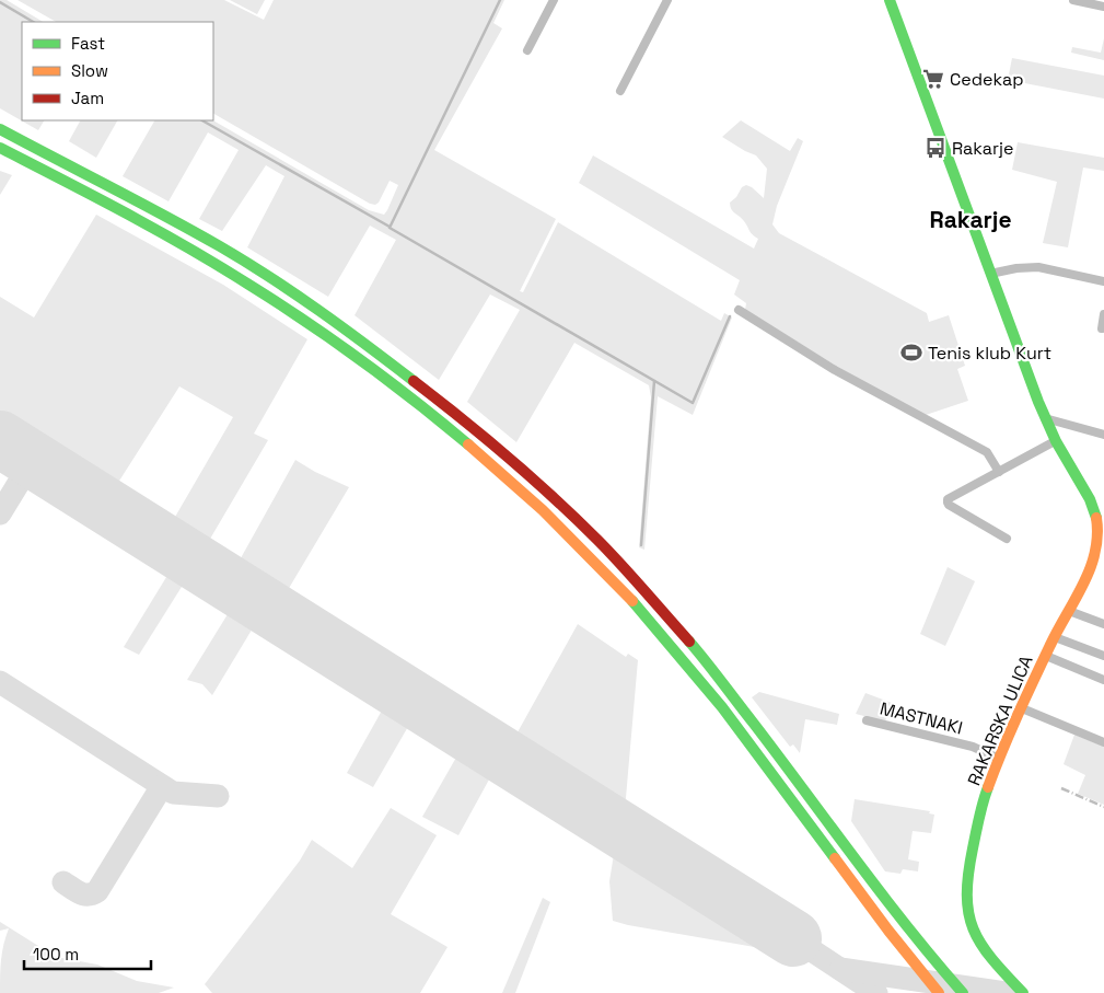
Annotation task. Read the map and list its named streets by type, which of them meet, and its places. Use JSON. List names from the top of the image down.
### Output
{
  "streets": {
    "main road": ["RAKARSKA ULICA"],
    "street": ["MASTNAKI"]
  },
  "crossings": [
    ["MASTNAKI", "RAKARSKA ULICA"]
  ],
  "districts": ["Rakarje"],
  "places": {
    "supermarket": ["Cedekap"],
    "bus stop": ["Rakarje"],
    "sports": ["Tenis klub Kurt"]
  },
  "legend": ["Fast", "Slow", "Jam"],
  "scale_bar": "100 m"
}
